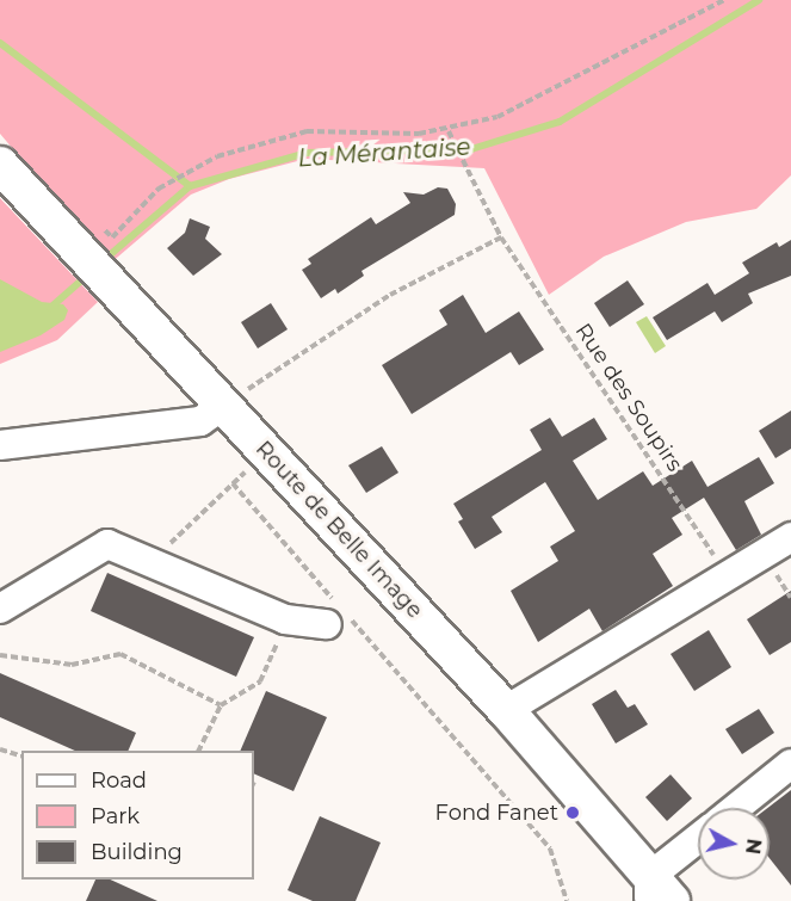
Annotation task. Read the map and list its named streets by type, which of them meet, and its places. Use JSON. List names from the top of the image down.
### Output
{
  "streets": {
    "main road": ["Route de Belle Image"],
    "path": ["Rue des Soupirs"]
  },
  "water": ["La Mérantaise"],
  "places": ["Fond Fanet"],
  "legend": ["Road", "Park", "Building"],
  "north": "right"
}
